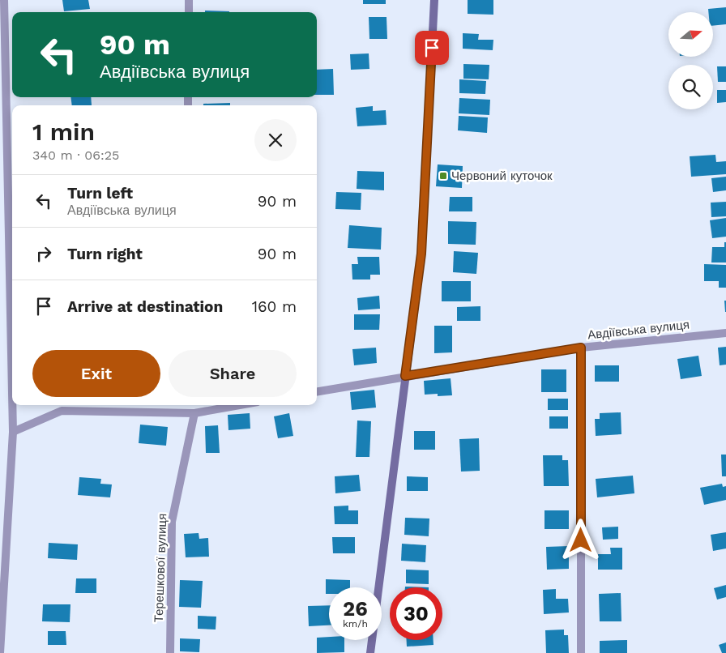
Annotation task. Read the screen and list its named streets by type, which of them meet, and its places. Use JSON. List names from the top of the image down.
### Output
{
  "streets": {
    "street": ["Авдіївська вулиця", "Терешкової вулиця"]
  },
  "places": {
    "transit": ["Червоний куточок"]
  },
  "north": "right",
  "page": {
    "turn": ["90 m", "Авдіївська вулиця"],
    "heading": ["1 min", "340 m · 06:25"],
    "list": [
      {
        "name": "Turn left",
        "note": "Авдіївська вулиця",
        "value": "90 m"
      },
      {
        "name": "Turn right",
        "value": "90 m"
      },
      {
        "name": "Arrive at destination",
        "value": "160 m"
      }
    ],
    "buttons": ["Exit", "Share"],
    "speed": "26 km/h",
    "limit": "30"
  }
}
